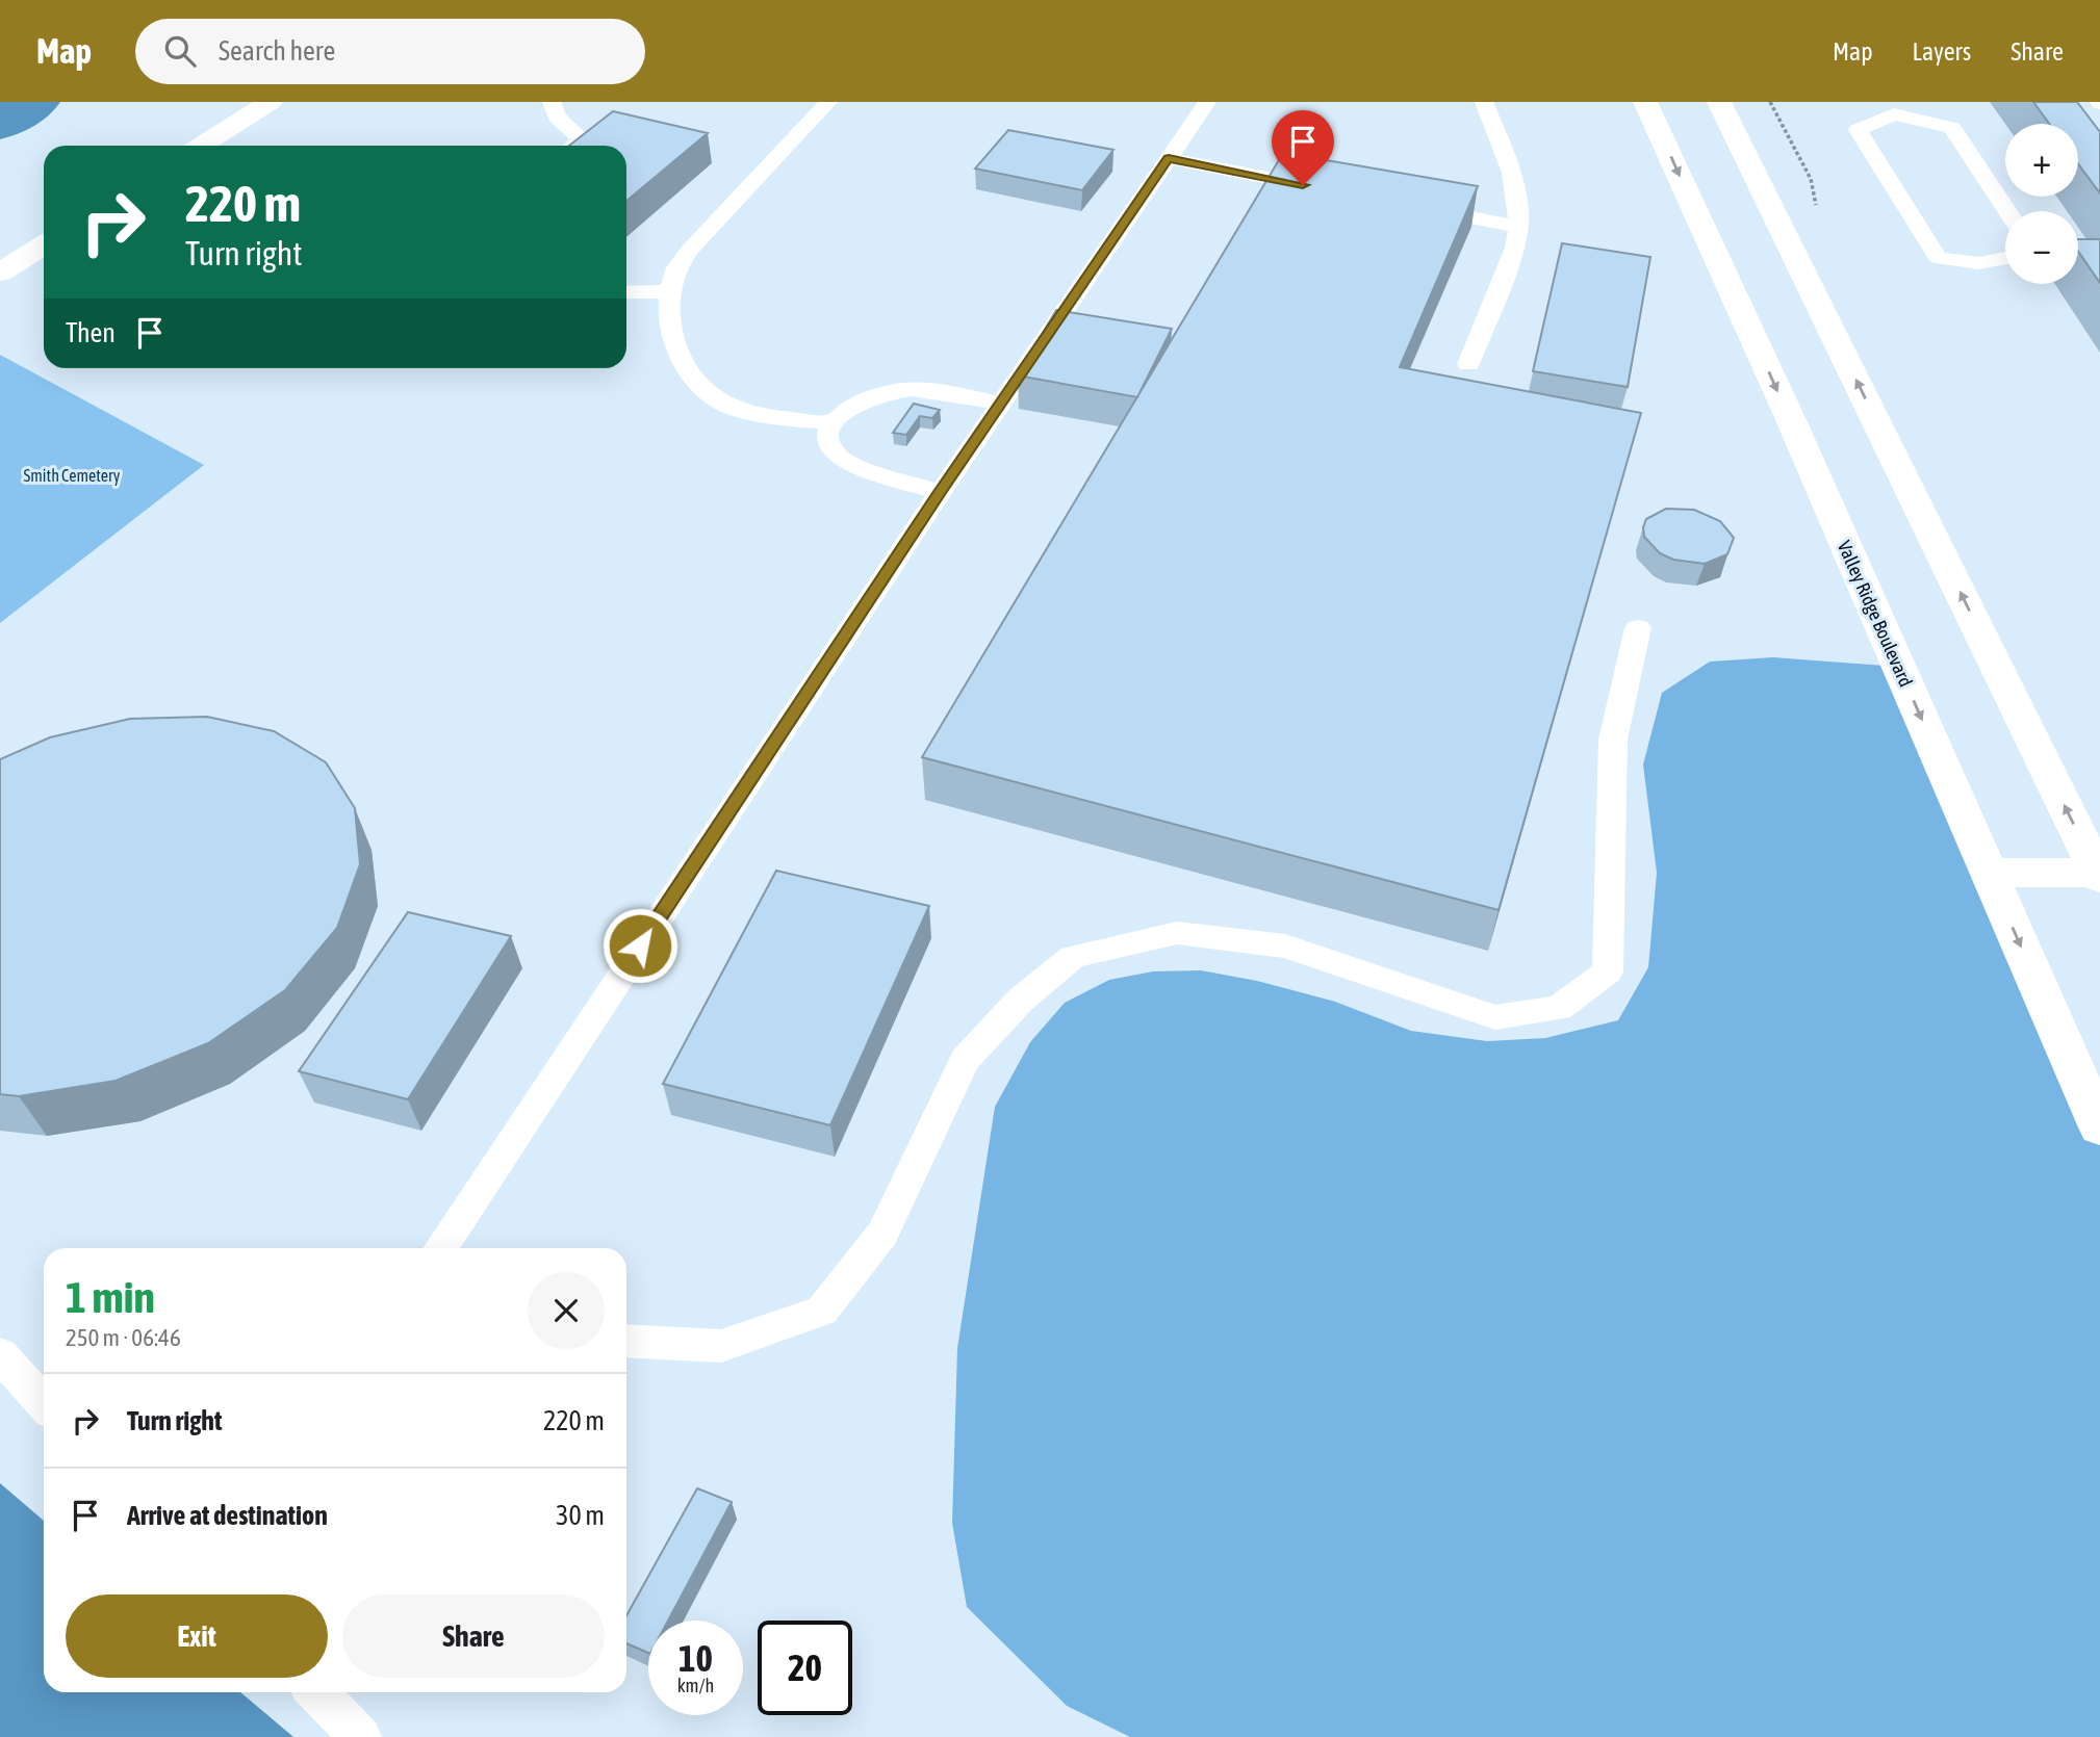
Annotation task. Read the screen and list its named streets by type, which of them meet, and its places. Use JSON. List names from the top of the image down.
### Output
{
  "streets": {
    "main road": ["Valley Ridge Boulevard"]
  },
  "parks": ["Smith Cemetery"],
  "page": {
    "header": "Map",
    "search": "Search here",
    "nav": ["Map", "Layers", "Share"],
    "map_buttons": ["+", "−"],
    "turn": ["220 m", "Turn right"],
    "then": "Then",
    "heading": ["1 min", "250 m · 06:46"],
    "list": [
      {
        "name": "Turn right",
        "value": "220 m"
      },
      {
        "name": "Arrive at destination",
        "value": "30 m"
      }
    ],
    "buttons": ["Exit", "Share"],
    "speed": "10 km/h",
    "limit": "20"
  }
}
